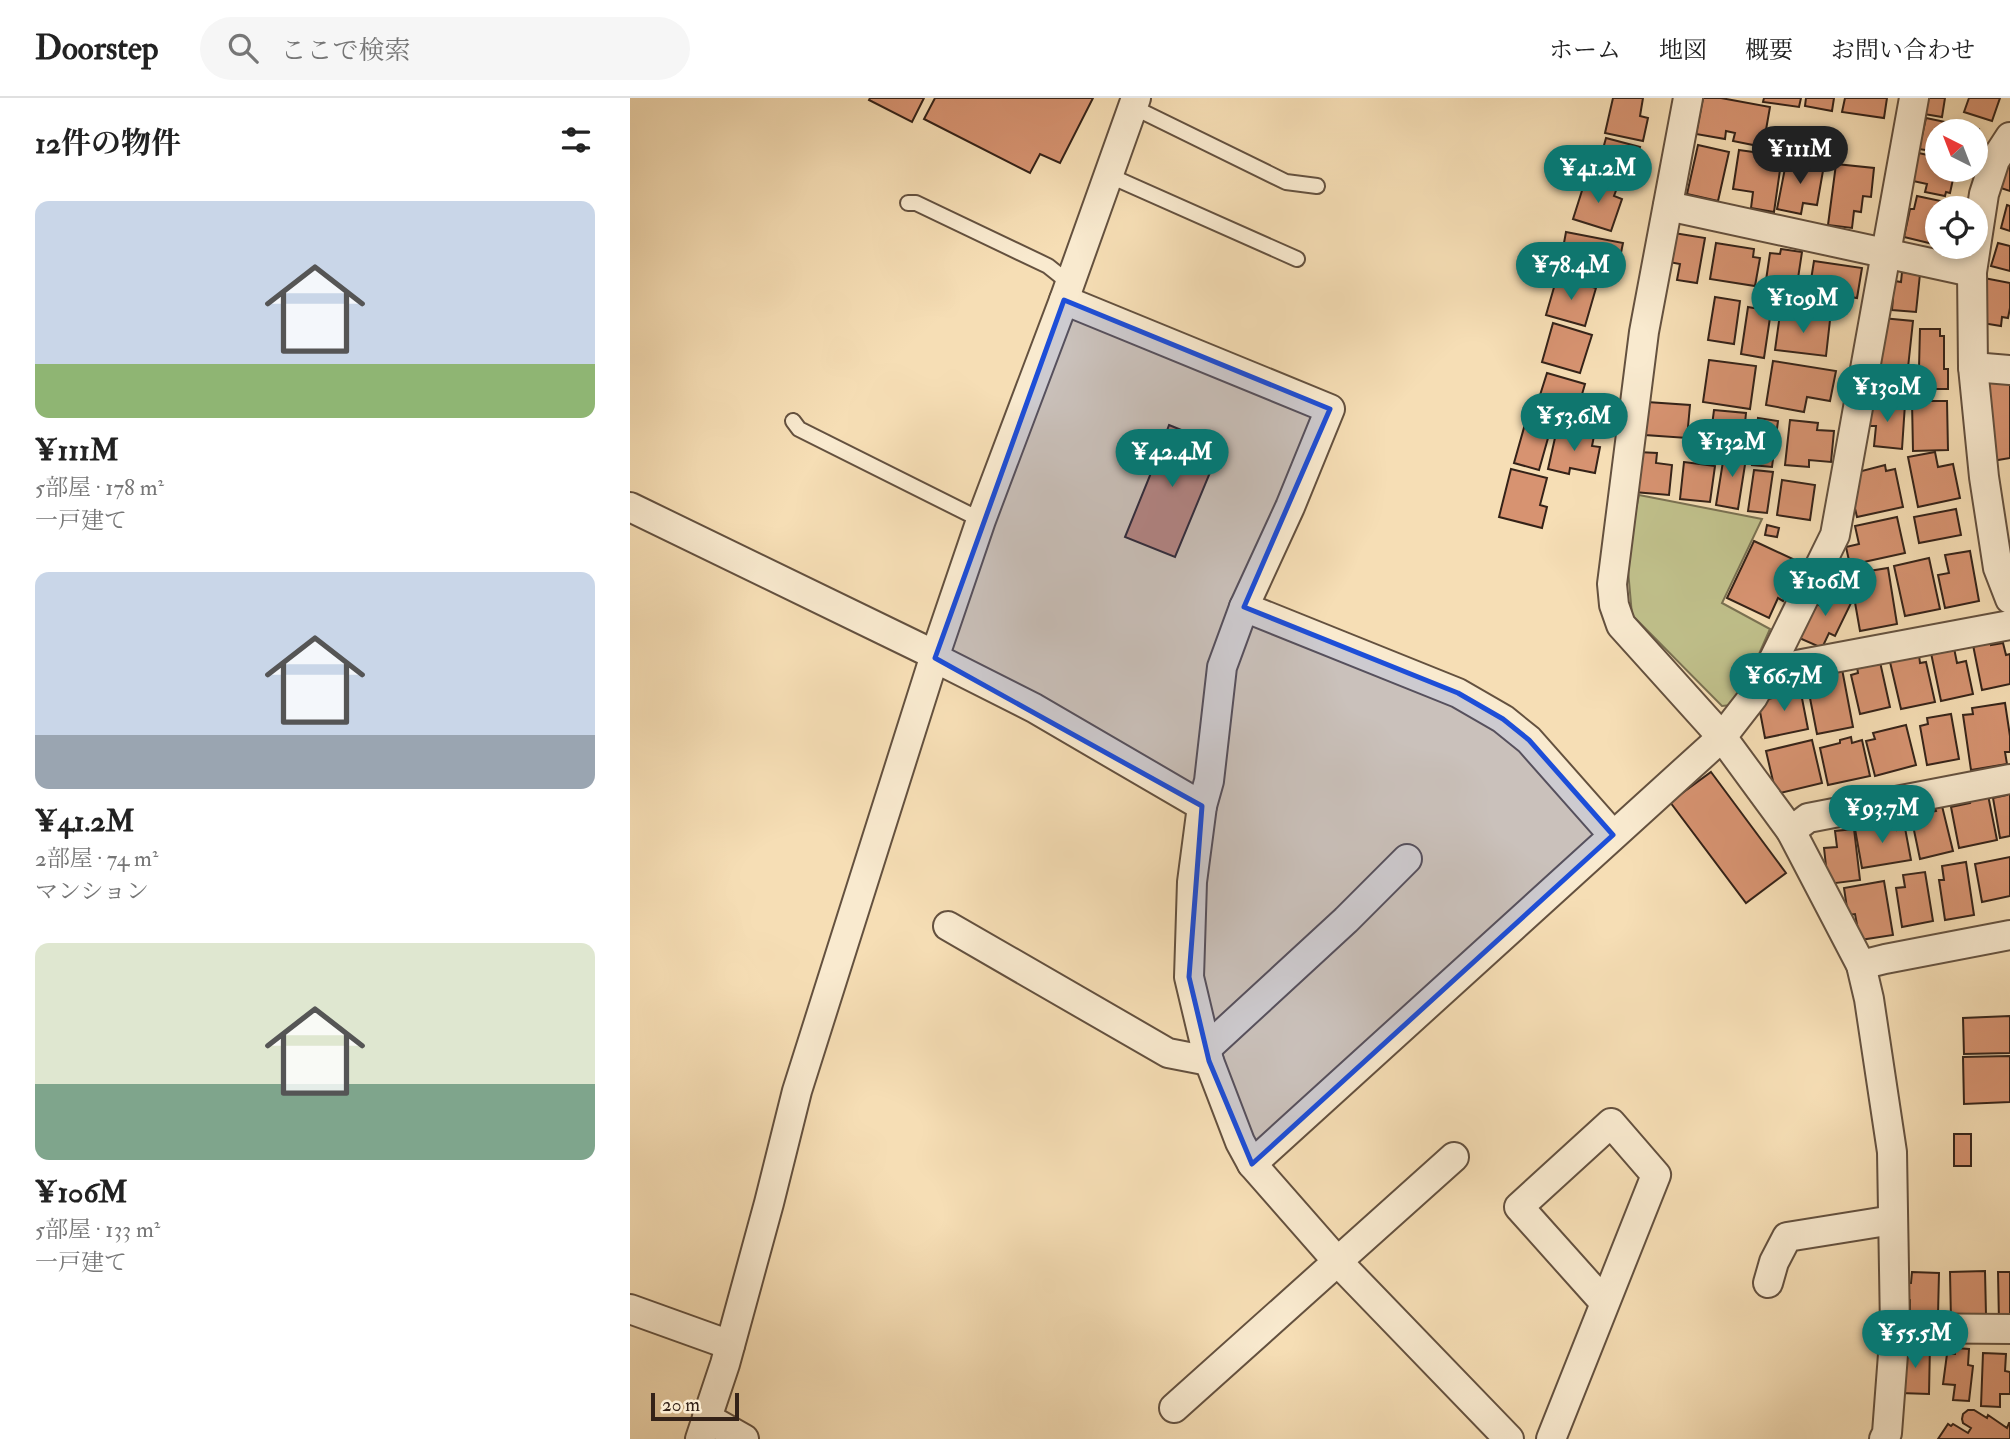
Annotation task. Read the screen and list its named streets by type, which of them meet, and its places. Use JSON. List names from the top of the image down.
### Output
{
  "scale_bar": "20 m",
  "north": "top left",
  "page": {
    "header": "Doorstep",
    "search": "ここで検索",
    "nav": [
      "ホーム",
      "地図",
      "概要",
      "お問い合わせ"
    ],
    "heading": "12件の物件",
    "price": [
      "¥111M",
      "¥41.2M",
      "¥78.4M",
      "¥109M",
      "¥130M",
      "¥53.6M",
      "¥132M",
      "¥42.4M",
      "¥106M",
      "¥66.7M",
      "¥93.7M",
      "¥55.5M"
    ],
    "list": [
      {
        "name": "¥111M",
        "note": "5部屋 · 178 m² · 一戸建て"
      },
      {
        "name": "¥41.2M",
        "note": "2部屋 · 74 m² · マンション"
      },
      {
        "name": "¥106M",
        "note": "5部屋 · 133 m² · 一戸建て"
      }
    ],
    "scale": "20 m"
  }
}
